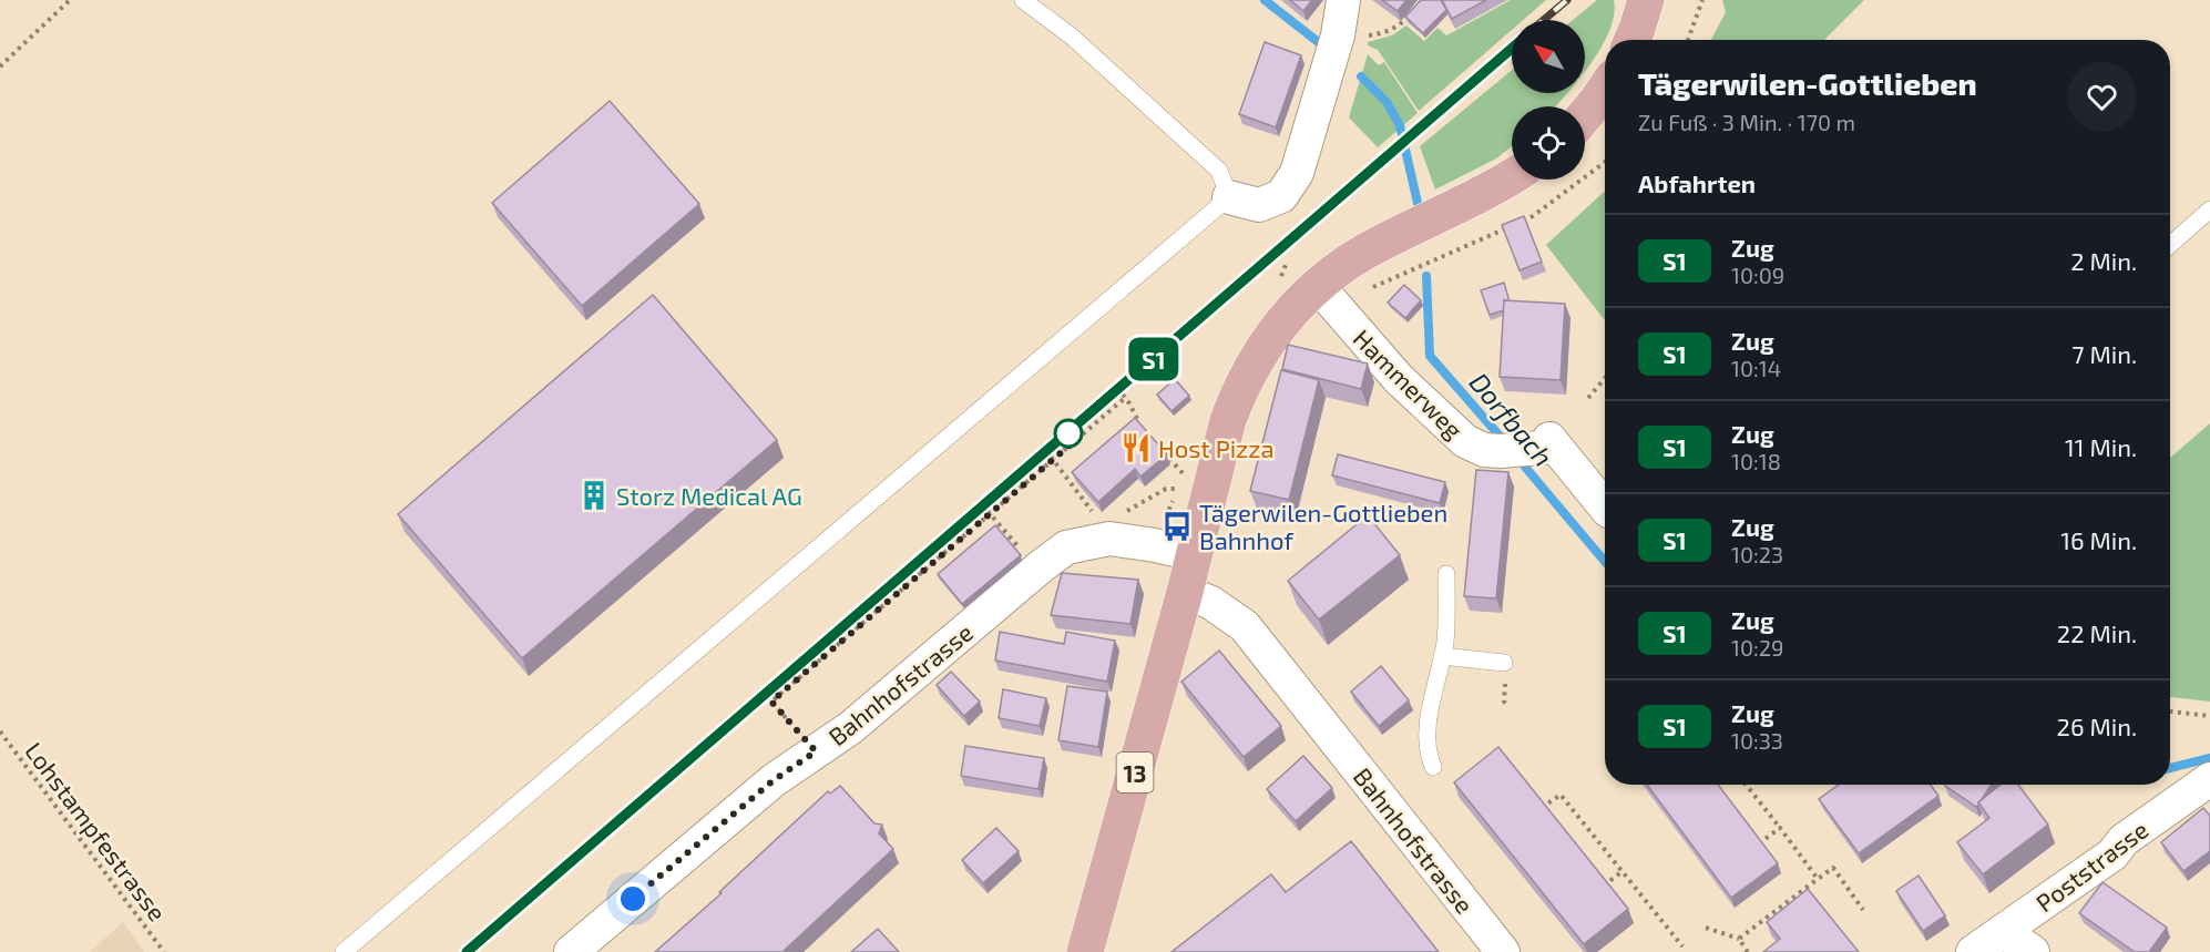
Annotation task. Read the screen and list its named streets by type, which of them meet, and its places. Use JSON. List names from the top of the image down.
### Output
{
  "streets": {
    "main road": ["13"],
    "street": ["Hammerweg", "Bahnhofstrasse", "Poststrasse"],
    "path": ["Lohstampfestrasse"]
  },
  "crossings": [
    ["Hammerweg", "13"],
    ["Bahnhofstrasse", "13"]
  ],
  "water": ["Dorfbach"],
  "places": {
    "restaurant": ["Host Pizza"],
    "building": ["Storz Medical AG"],
    "bus stop": ["Tägerwilen-Gottlieben Bahnhof"]
  },
  "north": "top left",
  "page": {
    "on_map": "S1",
    "heading": [
      ["Tägerwilen-Gottlieben", "Zu Fuß · 3 Min. · 170 m"],
      "Abfahrten"
    ],
    "list": [
      {
        "mark": "S1",
        "name": "Zug",
        "note": "10:09",
        "value": "2 Min."
      },
      {
        "mark": "S1",
        "name": "Zug",
        "note": "10:14",
        "value": "7 Min."
      },
      {
        "mark": "S1",
        "name": "Zug",
        "note": "10:18",
        "value": "11 Min."
      },
      {
        "mark": "S1",
        "name": "Zug",
        "note": "10:23",
        "value": "16 Min."
      },
      {
        "mark": "S1",
        "name": "Zug",
        "note": "10:29",
        "value": "22 Min."
      },
      {
        "mark": "S1",
        "name": "Zug",
        "note": "10:33",
        "value": "26 Min."
      }
    ]
  }
}
